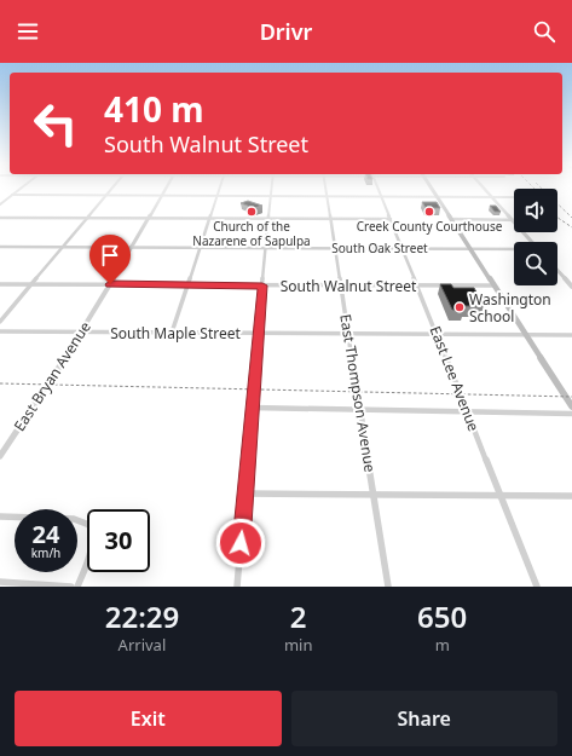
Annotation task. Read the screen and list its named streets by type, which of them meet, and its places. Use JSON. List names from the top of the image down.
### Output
{
  "streets": {
    "street": [
      "South Oak Street",
      "South Walnut Street",
      "South Maple Street",
      "East Bryan Avenue",
      "East Lee Avenue",
      "East Thompson Avenue"
    ]
  },
  "crossings": [
    ["South Oak Street", "East Bryan Avenue"],
    ["South Oak Street", "East Lee Avenue"],
    ["South Oak Street", "East Thompson Avenue"],
    ["South Walnut Street", "East Bryan Avenue"],
    ["South Walnut Street", "East Lee Avenue"],
    ["South Walnut Street", "East Thompson Avenue"],
    ["South Maple Street", "East Bryan Avenue"],
    ["South Maple Street", "East Lee Avenue"],
    ["South Maple Street", "East Thompson Avenue"]
  ],
  "places": ["Church of the Nazarene of Sapulpa", "Creek County Courthouse", "Washington School"],
  "page": {
    "header": "Drivr",
    "turn": ["410 m", "South Walnut Street"],
    "speed": "24 km/h",
    "limit": "30",
    "eta": [
      "22:29",
      "Arrival",
      "2",
      "min",
      "650",
      "m"
    ],
    "buttons": ["Exit", "Share"]
  }
}
